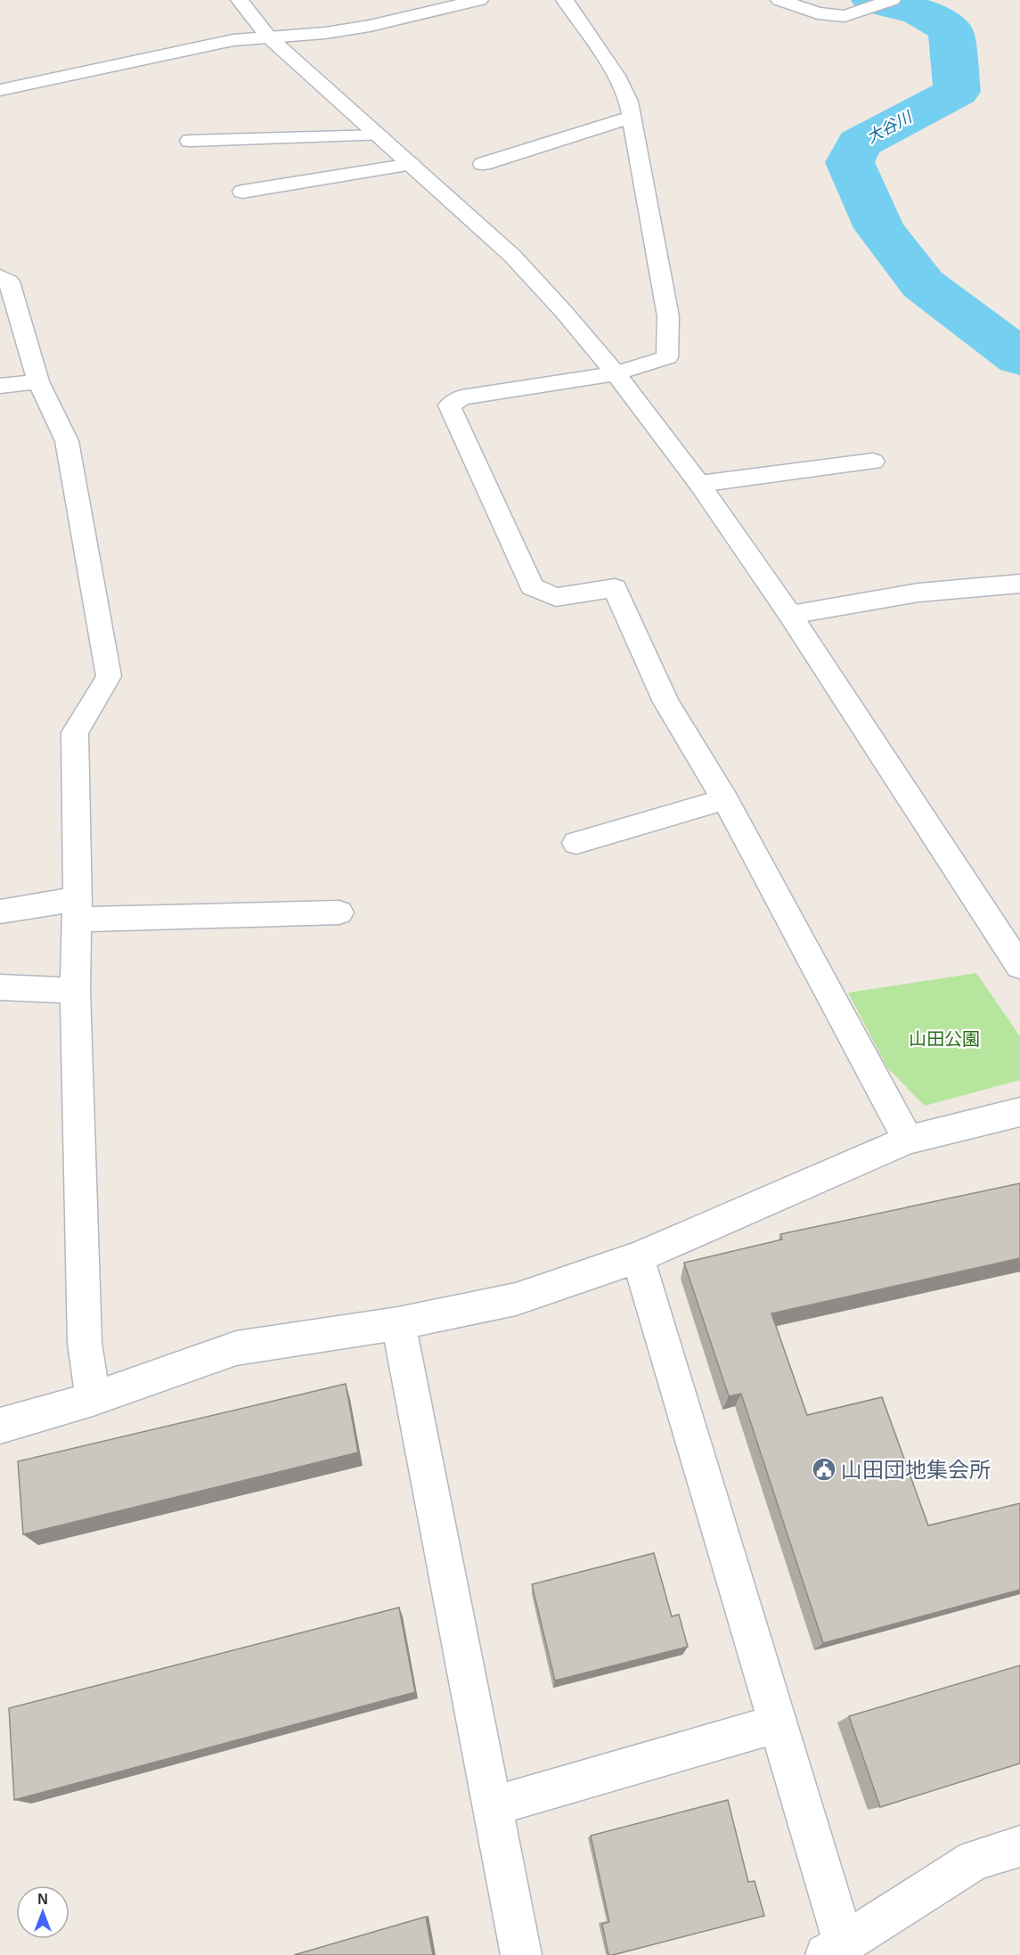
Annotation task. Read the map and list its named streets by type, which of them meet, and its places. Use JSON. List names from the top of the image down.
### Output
{
  "water": ["大谷川"],
  "parks": ["山田公園"],
  "places": {
    "public building": ["山田団地集会所"]
  },
  "north": "top"
}
